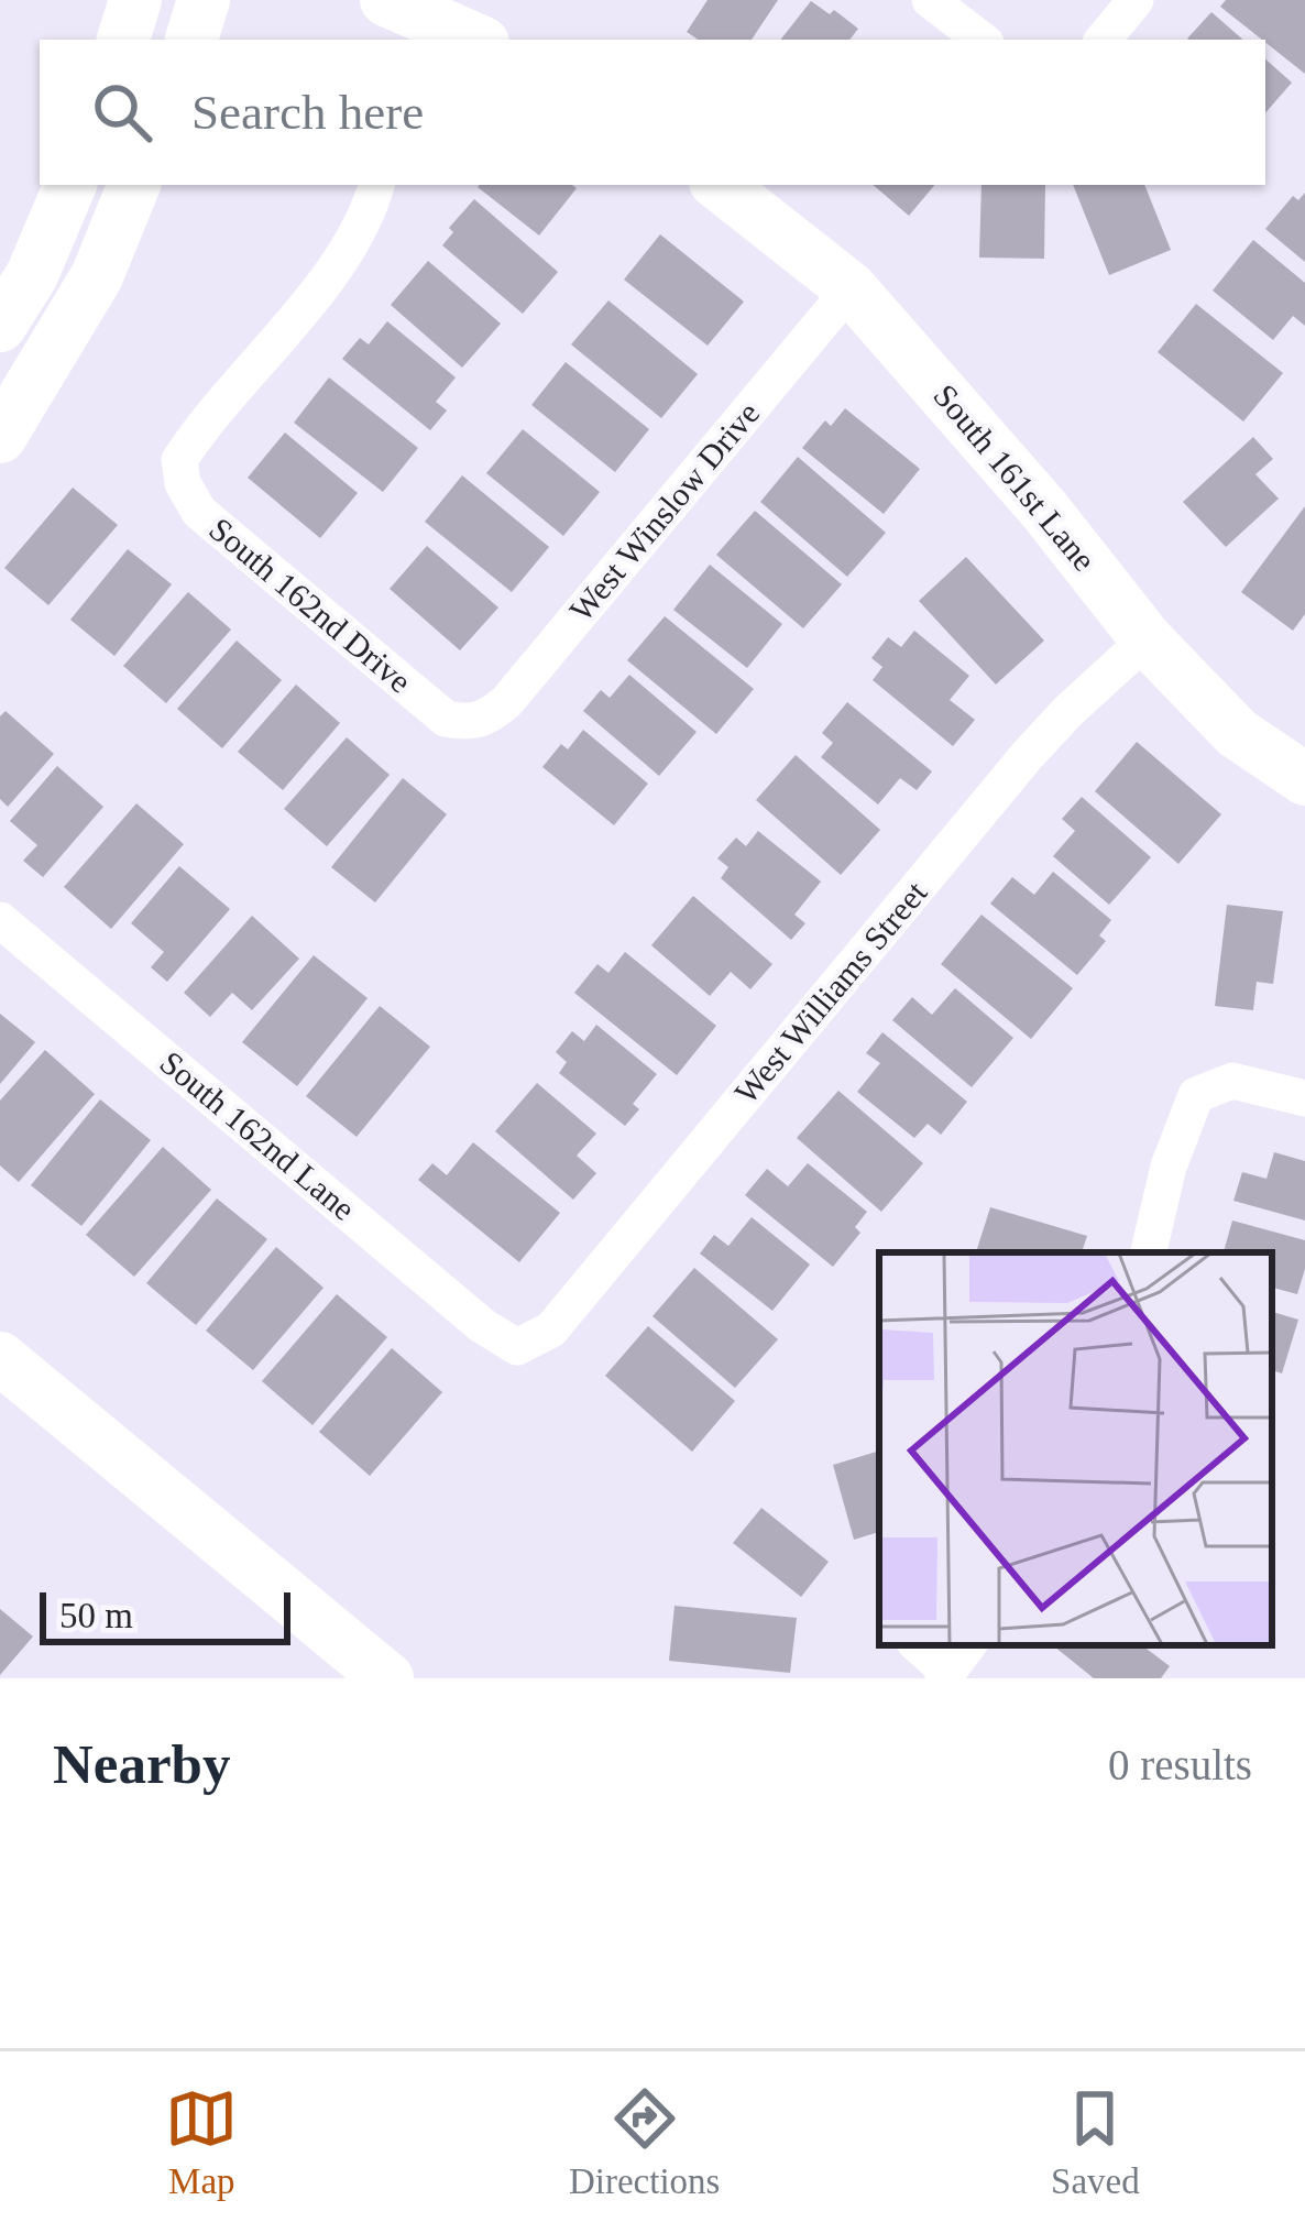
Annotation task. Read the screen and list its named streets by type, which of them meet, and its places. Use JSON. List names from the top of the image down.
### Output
{
  "streets": {
    "main road": ["South 161st Lane"],
    "street": [
      "West Winslow Drive",
      "South 162nd Drive",
      "West Williams Street",
      "South 162nd Lane"
    ]
  },
  "crossings": [
    ["South 161st Lane", "West Winslow Drive"],
    ["South 161st Lane", "West Williams Street"],
    ["West Winslow Drive", "South 162nd Drive"],
    ["West Williams Street", "South 162nd Lane"]
  ],
  "scale_bar": "50 m",
  "page": {
    "search": "Search here",
    "scale": "50 m",
    "heading": ["Nearby", "0 results"],
    "nav": ["Map", "Directions", "Saved"]
  }
}
